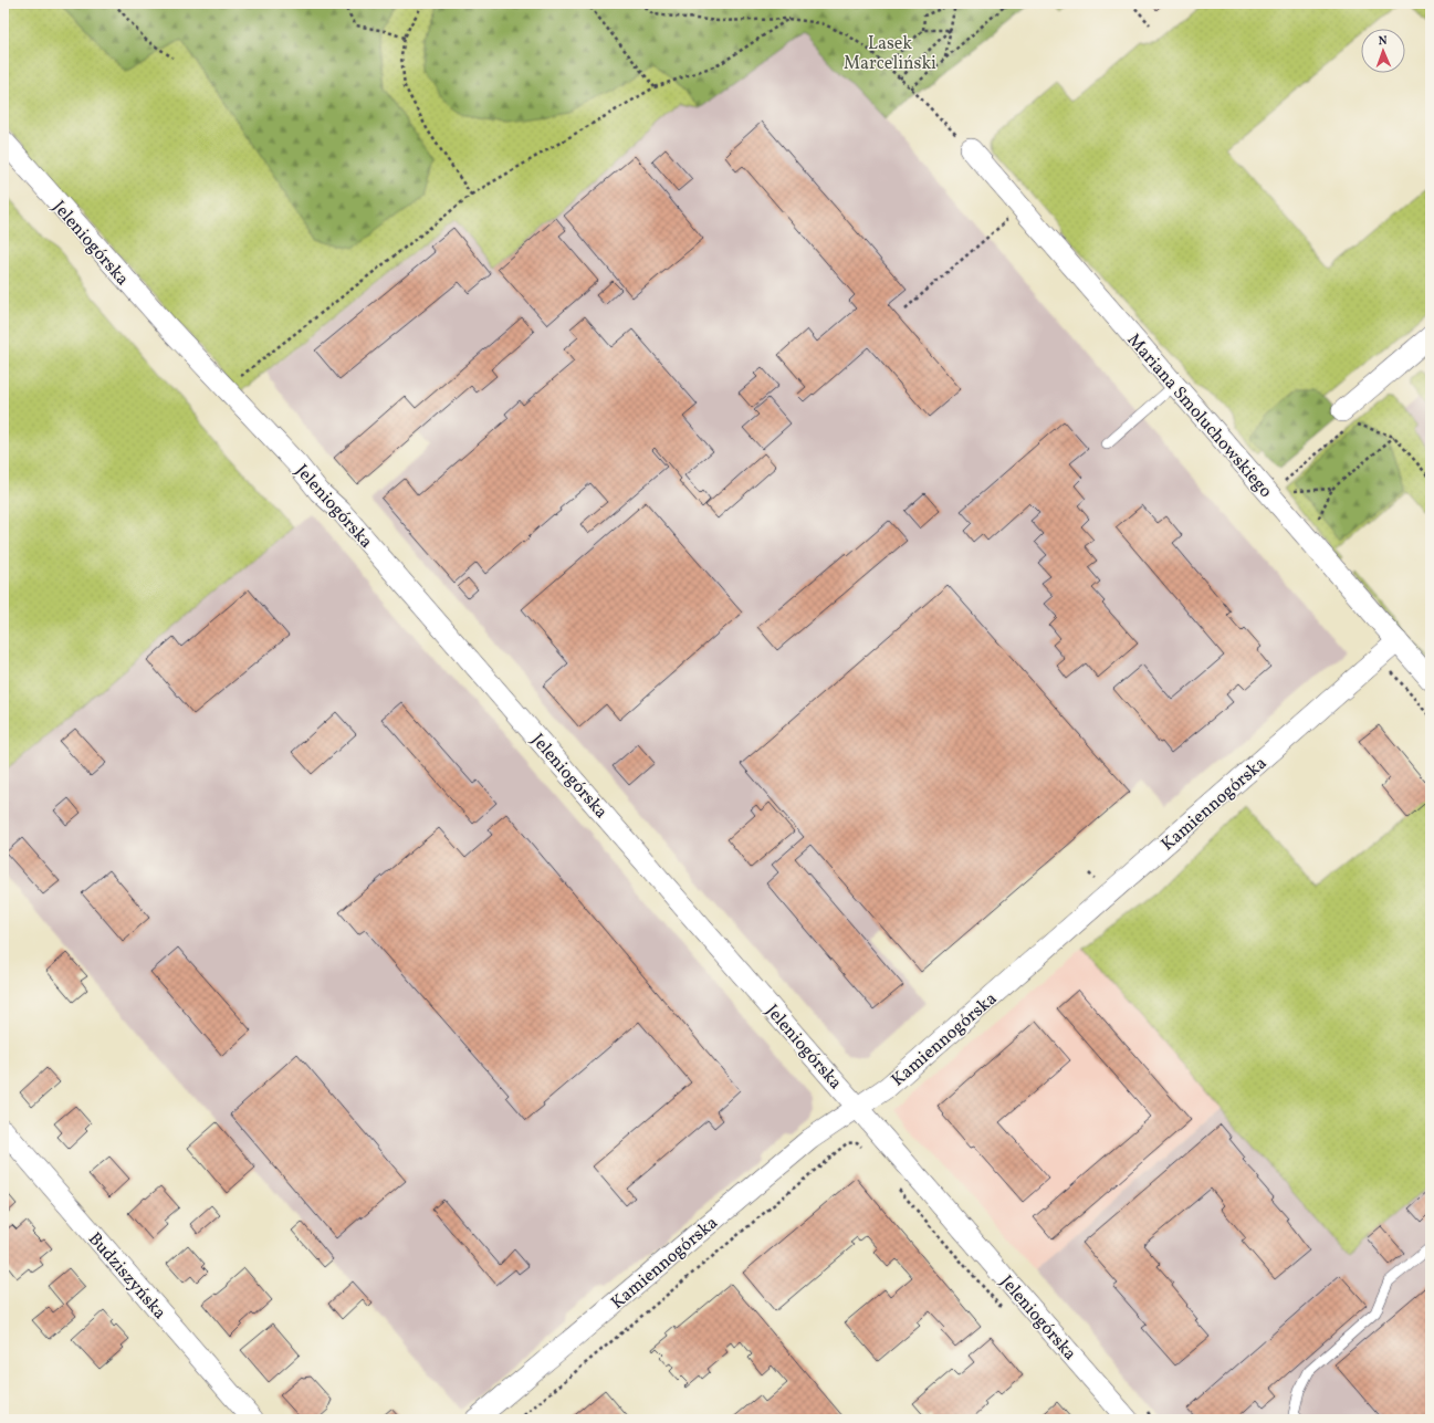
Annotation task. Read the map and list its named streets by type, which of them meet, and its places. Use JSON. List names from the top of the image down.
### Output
{
  "streets": {
    "street": [
      "Jeleniogórska",
      "Mariana Smoluchowskiego",
      "Kamiennogórska",
      "Budziszyńska"
    ]
  },
  "crossings": [
    ["Jeleniogórska", "Kamiennogórska"],
    ["Mariana Smoluchowskiego", "Kamiennogórska"]
  ],
  "parks": ["Lasek Marceliński"],
  "north": "top"
}
